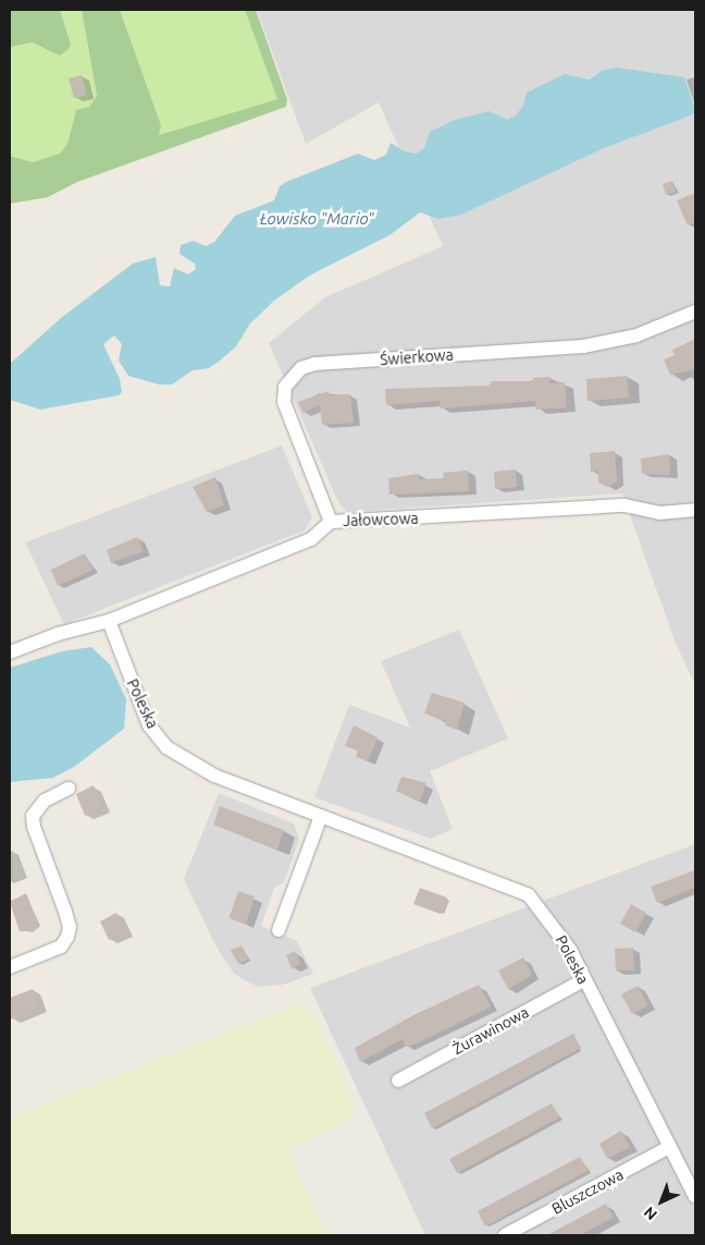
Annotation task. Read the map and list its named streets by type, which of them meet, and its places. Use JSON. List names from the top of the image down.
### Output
{
  "streets": {
    "street": [
      "Świerkowa",
      "Jałowcowa",
      "Poleska",
      "Żurawinowa",
      "Bluszczowa"
    ]
  },
  "crossings": [
    ["Świerkowa", "Jałowcowa"],
    ["Jałowcowa", "Poleska"],
    ["Poleska", "Żurawinowa"],
    ["Poleska", "Bluszczowa"]
  ],
  "water": ["Łowisko \"Mario\""],
  "north": "bottom left"
}
